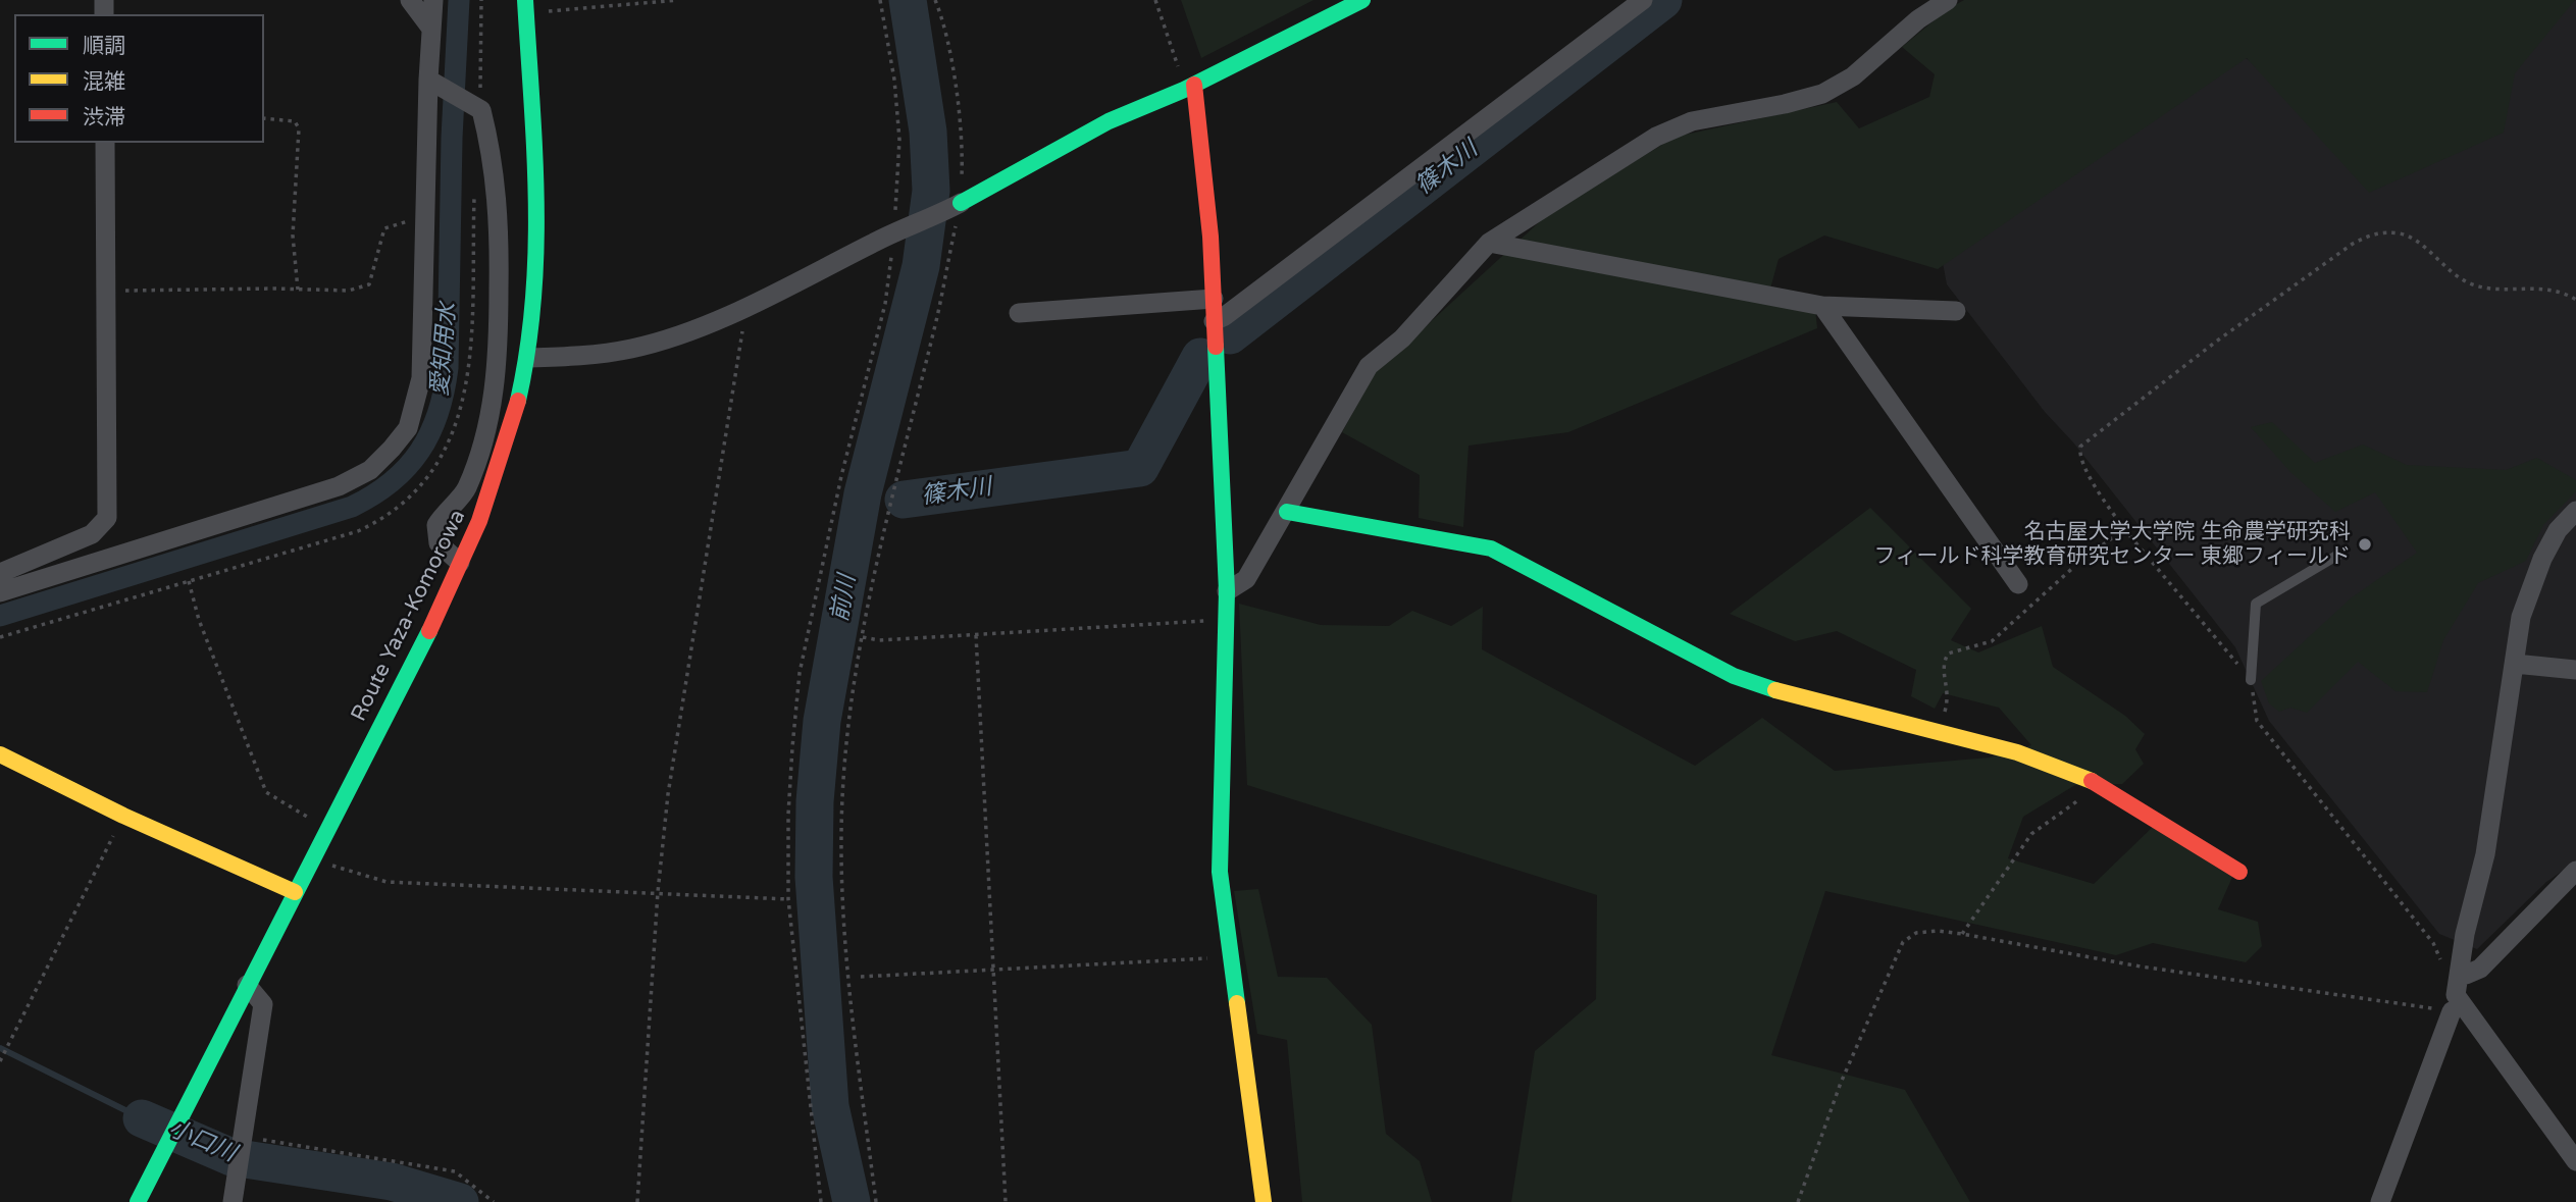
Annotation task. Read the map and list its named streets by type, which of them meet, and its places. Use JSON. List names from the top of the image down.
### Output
{
  "streets": {
    "street": ["Route Yaza-Komorowa"]
  },
  "water": [
    "篠木川",
    "愛知用水",
    "前川",
    "小口川"
  ],
  "places": ["名古屋大学大学院 生命農学研究科 フィールド科学教育研究センター 東郷フィールド"],
  "legend": ["順調", "混雑", "渋滞"]
}
